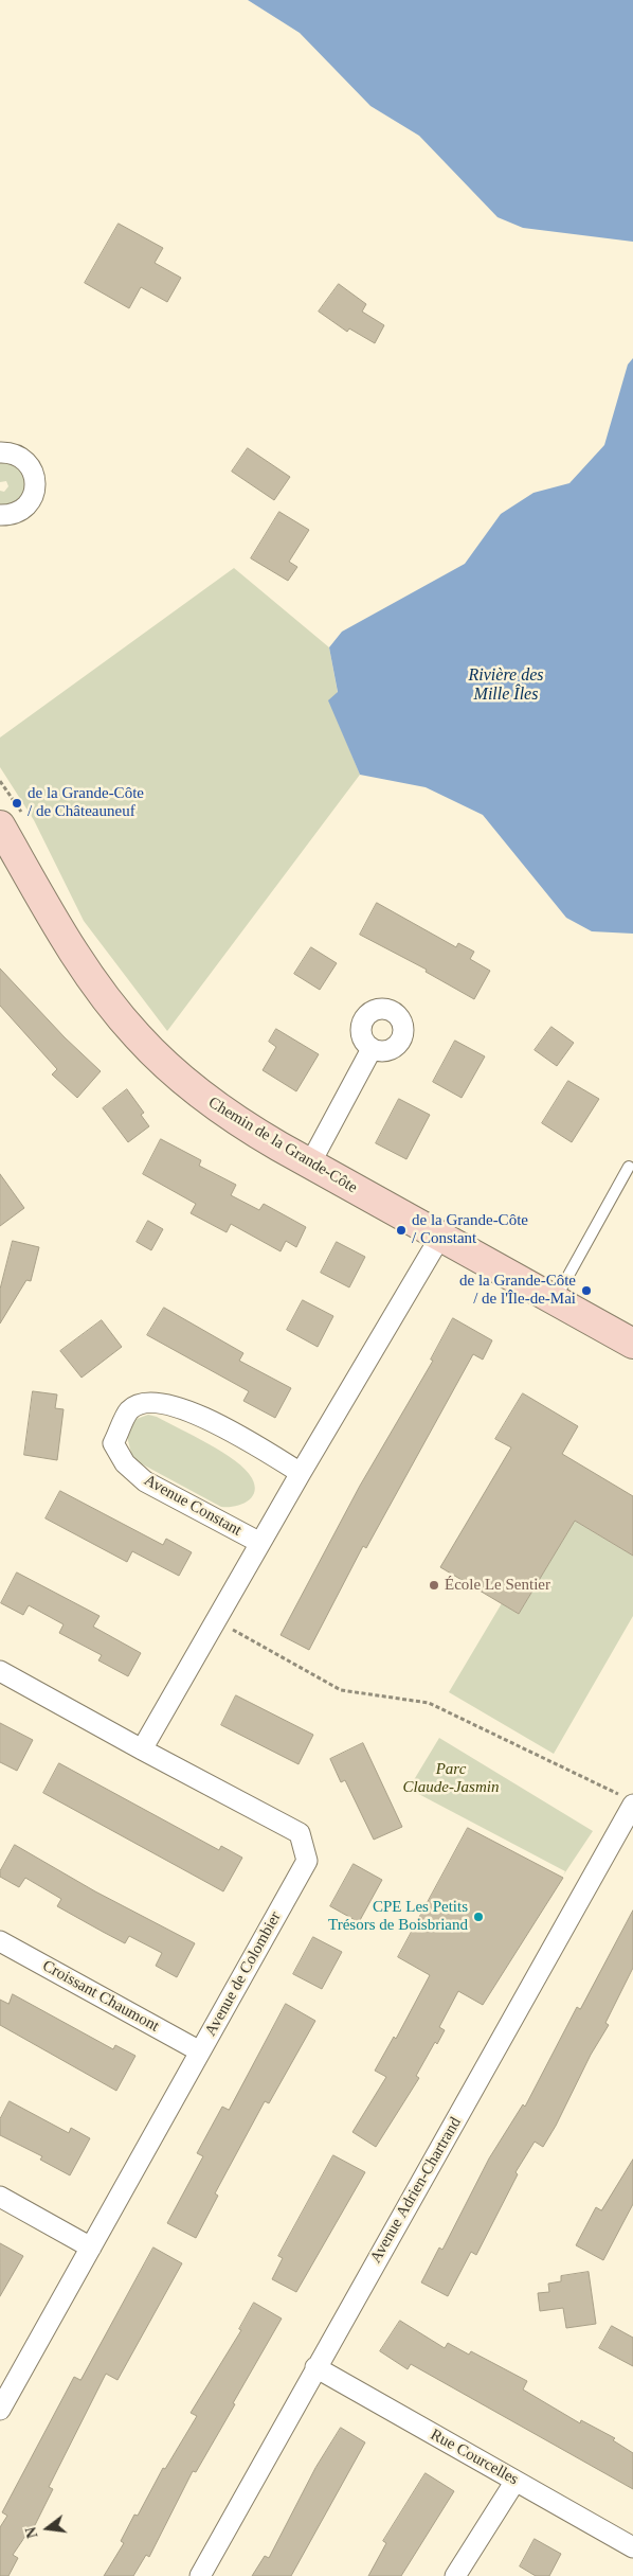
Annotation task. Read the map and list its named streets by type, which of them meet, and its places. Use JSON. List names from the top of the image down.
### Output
{
  "streets": {
    "main road": ["Chemin de la Grande-Côte"],
    "street": [
      "Avenue Constant",
      "Avenue de Colombier",
      "Croissant Chaumont",
      "Avenue Adrien-Chartrand",
      "Rue Courcelles"
    ]
  },
  "crossings": [
    ["Chemin de la Grande-Côte", "Avenue Constant"],
    ["Avenue Constant", "Avenue de Colombier"],
    ["Avenue de Colombier", "Croissant Chaumont"],
    ["Avenue Adrien-Chartrand", "Rue Courcelles"]
  ],
  "water": ["Rivière des Mille Îles"],
  "parks": ["Parc Claude-Jasmin"],
  "places": [
    "de la Grande-Côte / de Châteauneuf",
    "de la Grande-Côte / Constant",
    "de la Grande-Côte / de l'Île-de-Mai",
    "École Le Sentier",
    "CPE Les Petits Trésors de Boisbriand"
  ],
  "north": "left"
}
